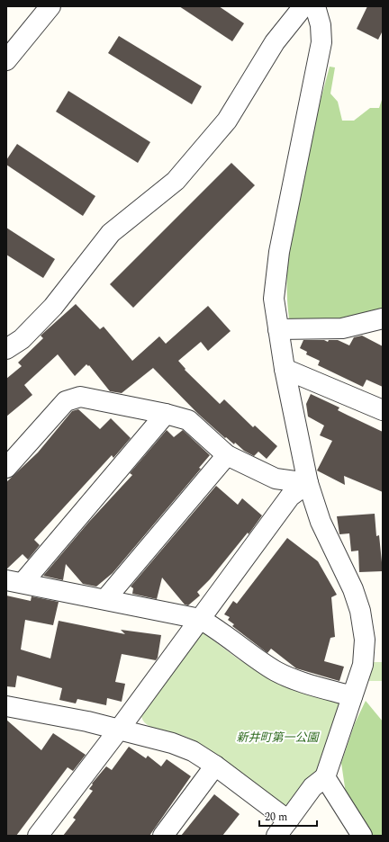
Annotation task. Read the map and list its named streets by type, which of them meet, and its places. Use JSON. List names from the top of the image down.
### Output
{
  "parks": ["新井町第一公園"],
  "scale_bar": "20 m"
}
